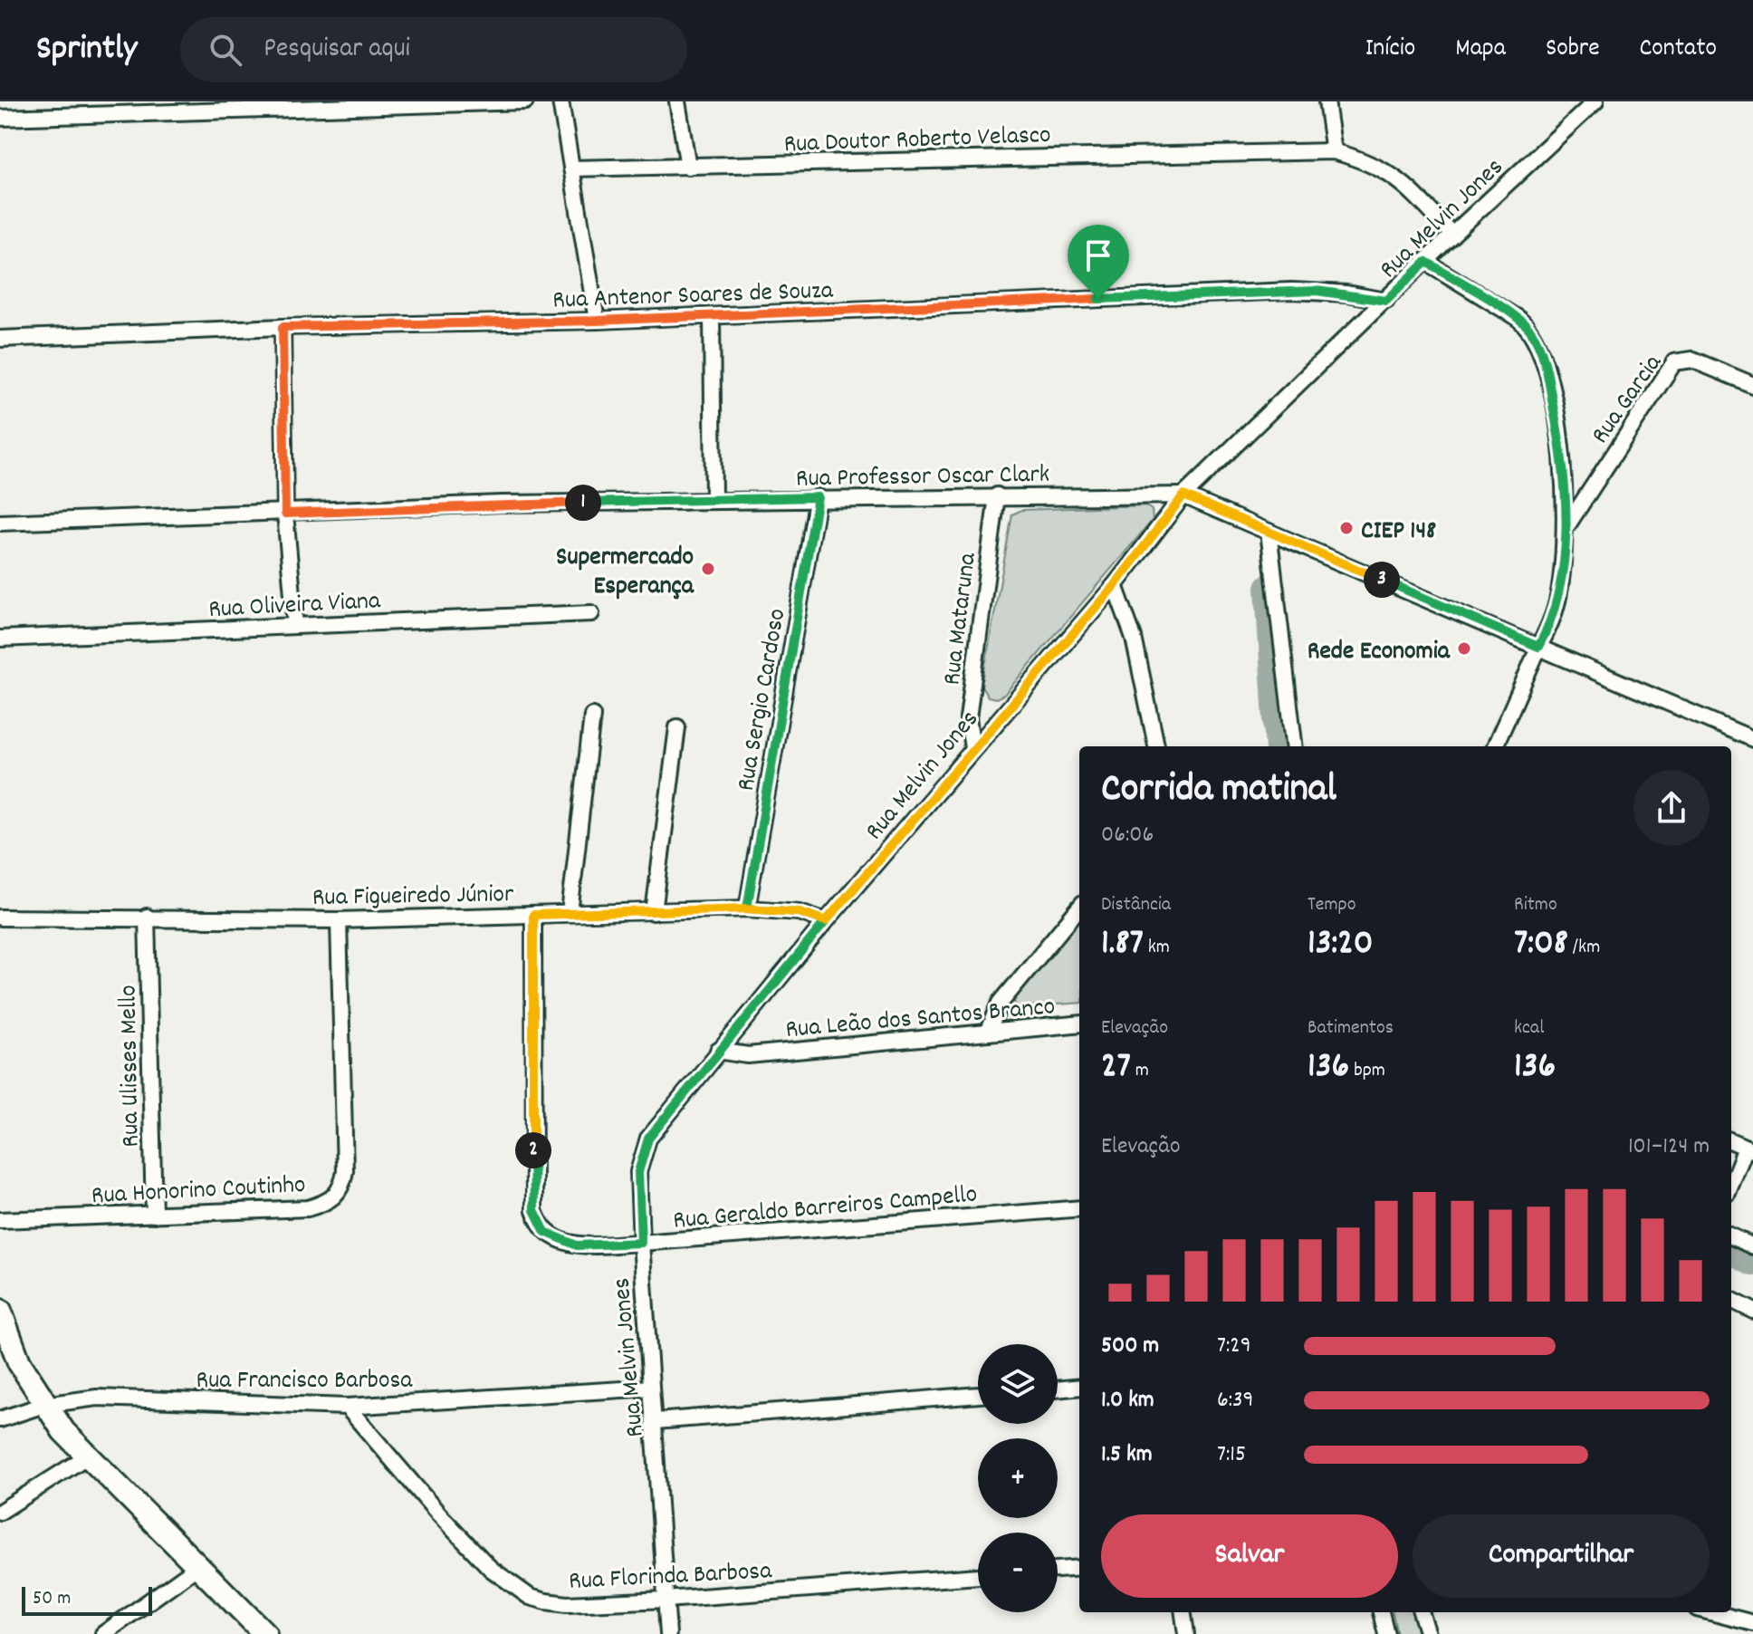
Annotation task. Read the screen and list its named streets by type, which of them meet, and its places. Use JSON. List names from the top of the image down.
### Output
{
  "streets": {
    "street": [
      "Rua Doutor Roberto Velasco",
      "Rua Melvin Jones",
      "Rua Antenor Soares de Souza",
      "Rua Garcia",
      "Rua Professor Oscar Clark",
      "Rua Oliveira Viana",
      "Rua Mataruna",
      "Rua Sergio Cardoso",
      "Rua Figueiredo Júnior",
      "Rua Leão dos Santos Branco",
      "Rua Ulisses Mello",
      "Rua Honorino Coutinho",
      "Rua Geraldo Barreiros Campello",
      "Rua Francisco Barbosa",
      "Rua Florinda Barbosa"
    ]
  },
  "crossings": [
    ["Rua Doutor Roberto Velasco", "Rua Melvin Jones"],
    ["Rua Melvin Jones", "Rua Antenor Soares de Souza"],
    ["Rua Melvin Jones", "Rua Professor Oscar Clark"],
    ["Rua Melvin Jones", "Rua Mataruna"],
    ["Rua Melvin Jones", "Rua Figueiredo Júnior"],
    ["Rua Melvin Jones", "Rua Leão dos Santos Branco"],
    ["Rua Melvin Jones", "Rua Geraldo Barreiros Campello"],
    ["Rua Melvin Jones", "Rua Francisco Barbosa"],
    ["Rua Melvin Jones", "Rua Florinda Barbosa"],
    ["Rua Professor Oscar Clark", "Rua Mataruna"],
    ["Rua Professor Oscar Clark", "Rua Sergio Cardoso"],
    ["Rua Sergio Cardoso", "Rua Figueiredo Júnior"],
    ["Rua Figueiredo Júnior", "Rua Ulisses Mello"],
    ["Rua Figueiredo Júnior", "Rua Honorino Coutinho"],
    ["Rua Figueiredo Júnior", "Rua Geraldo Barreiros Campello"],
    ["Rua Ulisses Mello", "Rua Honorino Coutinho"],
    ["Rua Francisco Barbosa", "Rua Florinda Barbosa"]
  ],
  "places": ["CIEP 148", "Supermercado Esperança", "Rede Economia"],
  "scale_bar": "50 m",
  "page": {
    "header": "Sprintly",
    "search": "Pesquisar aqui",
    "nav": [
      "Início",
      "Mapa",
      "Sobre",
      "Contato"
    ],
    "pins": ["1", "3", "2"],
    "heading": ["Corrida matinal", "06:06"],
    "stats": [
      ["Distância", "1.87 km"],
      ["Tempo", "13:20"],
      ["Ritmo", "7:08 /km"],
      ["Elevação", "27 m"],
      ["Batimentos", "136 bpm"],
      ["kcal", "136"]
    ],
    "chart": ["Elevação", "101–124 m"],
    "list": [
      {
        "name": "500 m",
        "note": "7:29"
      },
      {
        "name": "1.0 km",
        "note": "6:39"
      },
      {
        "name": "1.5 km",
        "note": "7:15"
      }
    ],
    "map_buttons": ["+", "−"],
    "buttons": ["Salvar", "Compartilhar"],
    "scale": "50 m"
  }
}
